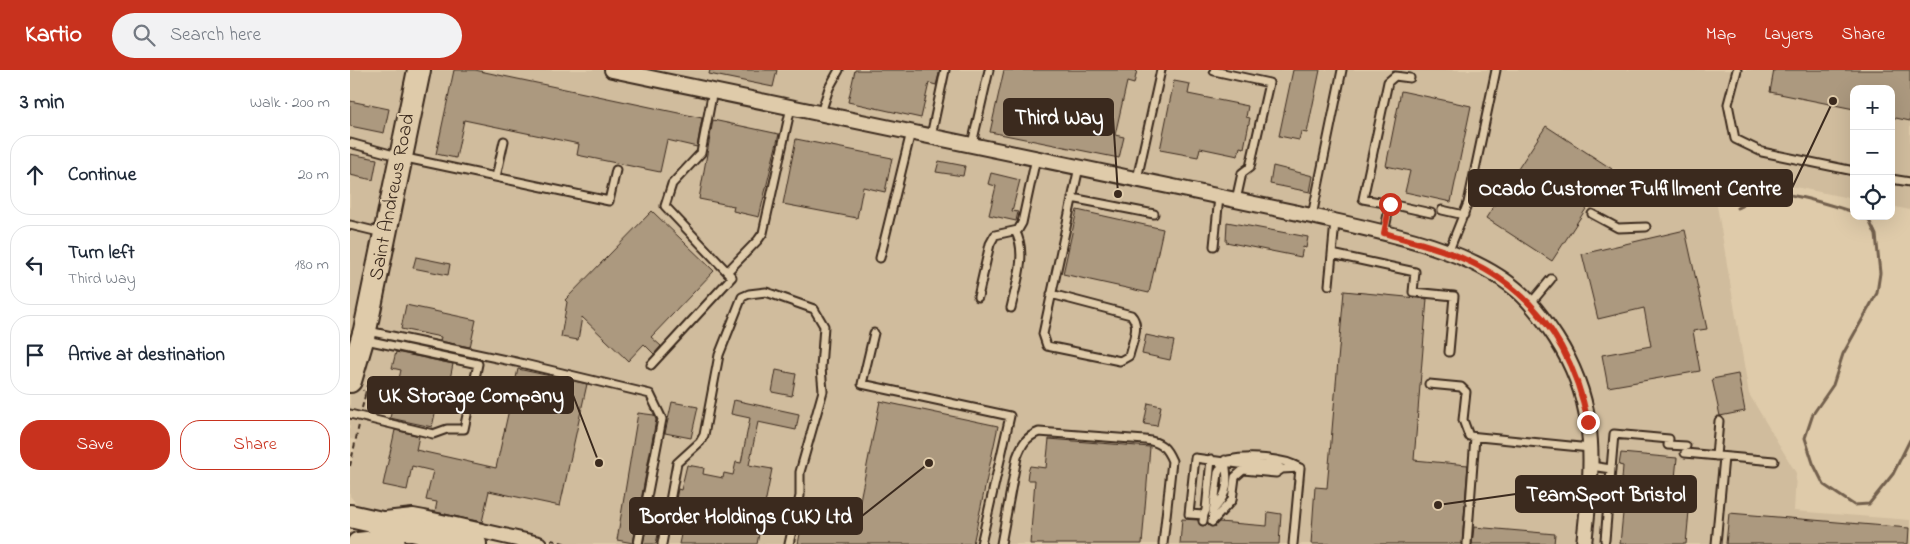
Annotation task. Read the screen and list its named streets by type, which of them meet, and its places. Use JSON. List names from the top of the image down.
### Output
{
  "streets": {
    "highway": ["Saint Andrews Road"]
  },
  "places": [
    "Ocado Customer Fulfillment Centre",
    "Third Way",
    "UK Storage Company",
    "Border Holdings (UK) Ltd",
    "TeamSport Bristol"
  ],
  "page": {
    "header": "Kartio",
    "search": "Search here",
    "nav": ["Map", "Layers", "Share"],
    "heading": ["3 min", "Walk · 200 m"],
    "map_buttons": ["+", "−"],
    "list": [
      ["Continue", "20 m"],
      ["Turn left", "Third Way", "180 m"],
      "Arrive at destination"
    ],
    "buttons": ["Save", "Share"]
  }
}
